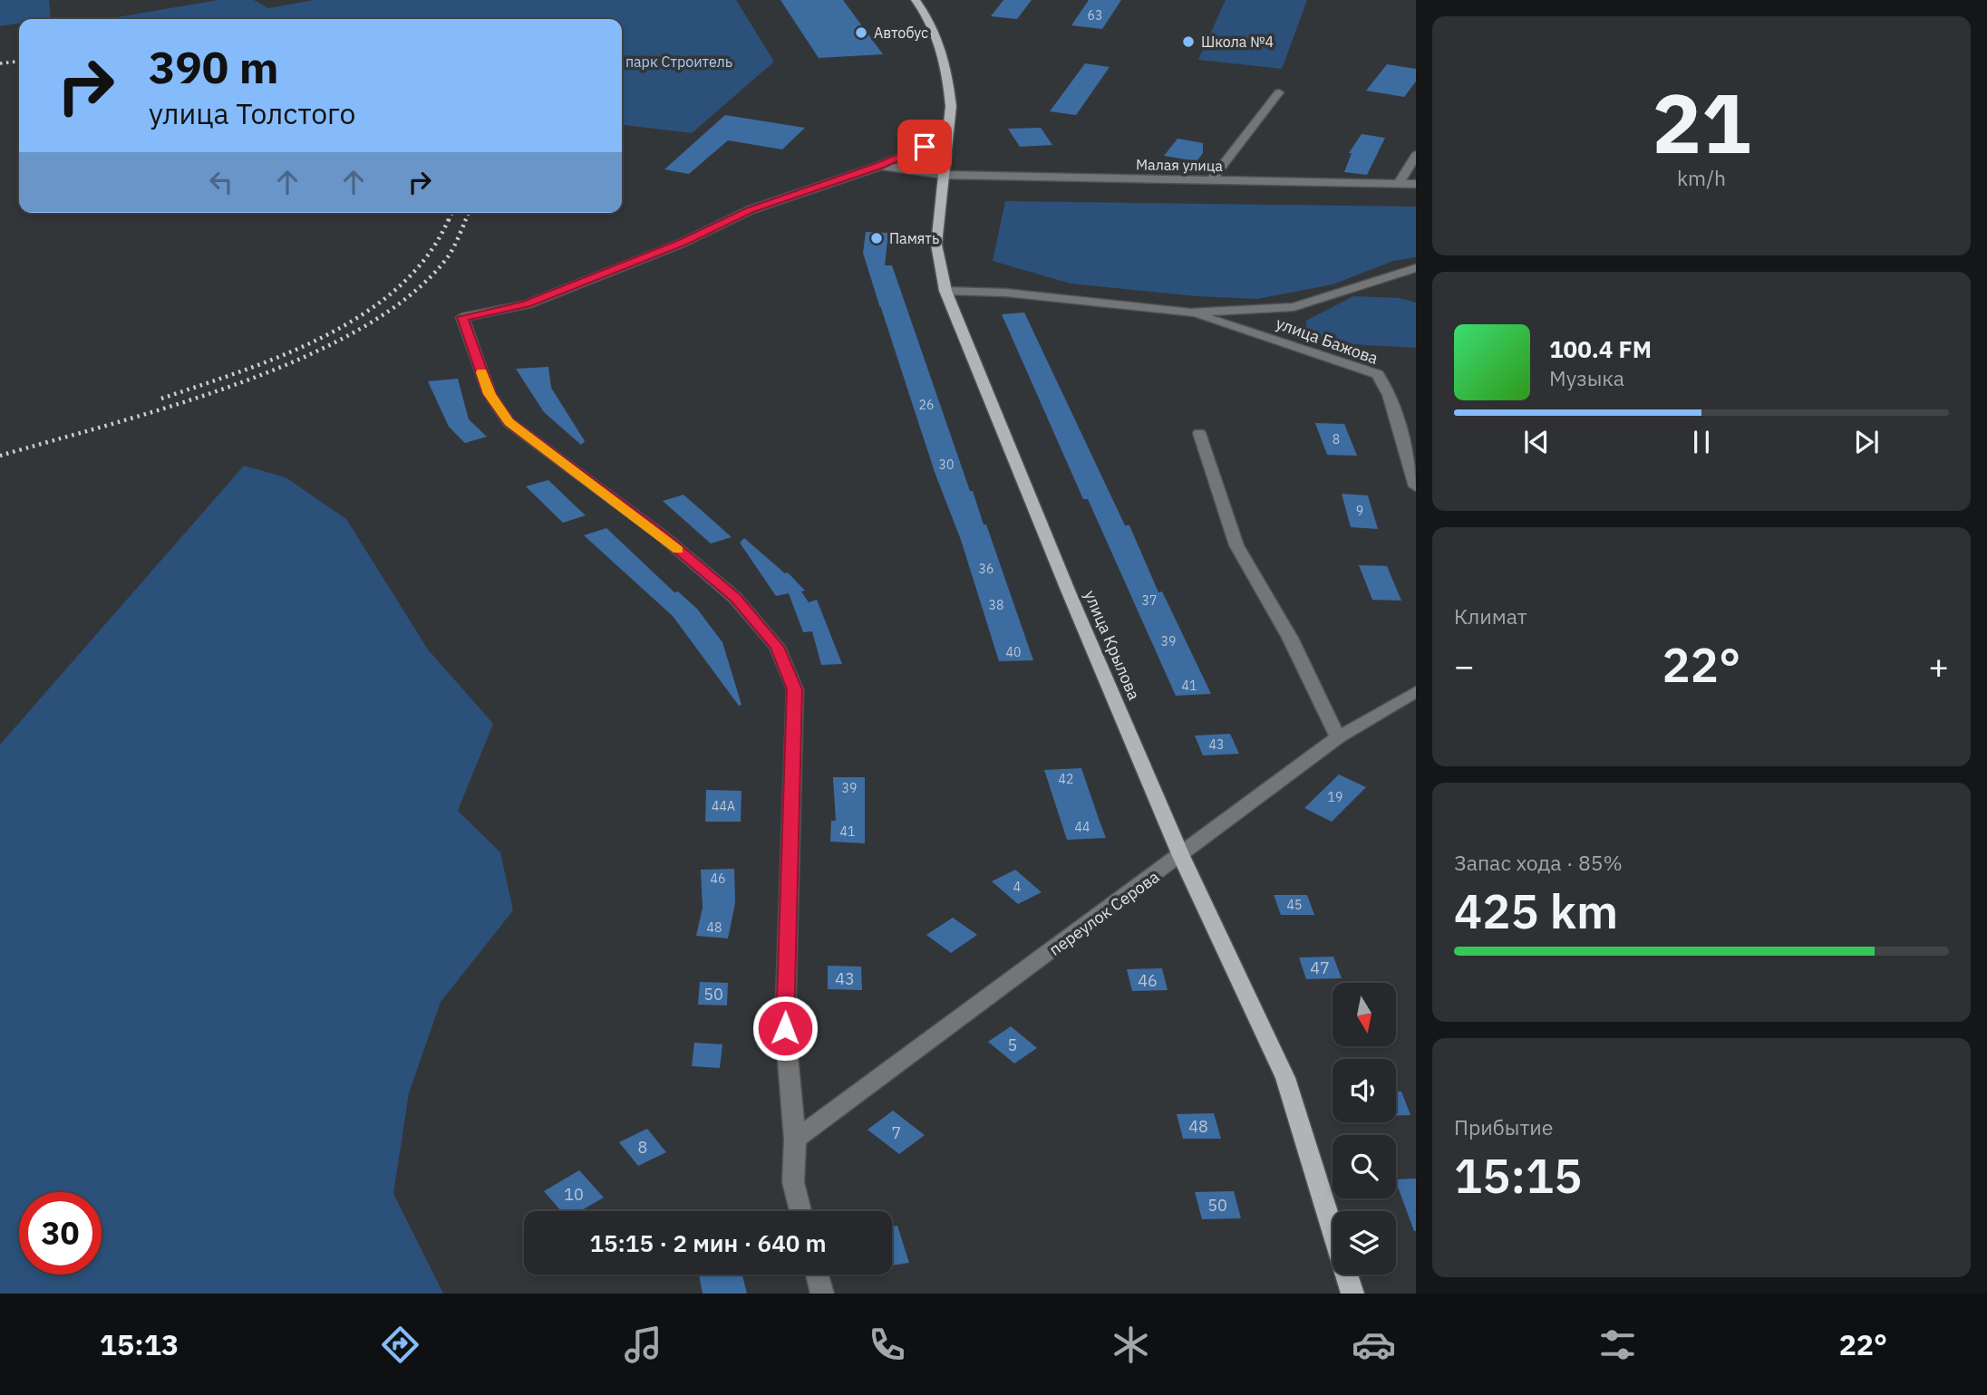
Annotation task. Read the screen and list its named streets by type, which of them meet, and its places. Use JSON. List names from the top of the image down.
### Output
{
  "streets": {
    "main road": ["улица Крылова"],
    "street": ["Малая улица", "улица Бажова", "переулок Серова"]
  },
  "crossings": [
    ["Малая улица", "улица Крылова"],
    ["улица Крылова", "переулок Серова"]
  ],
  "parks": ["парк Строитель"],
  "places": ["Автобус", "Школа №4", "Память"],
  "house_numbers": [
    "63",
    "26",
    "8",
    "30",
    "9",
    "36",
    "37",
    "38",
    "39",
    "40",
    "41",
    "43",
    "42",
    "39",
    "19",
    "44А",
    "44",
    "41",
    "46",
    "4",
    "45",
    "48",
    "47",
    "43",
    "46",
    "50",
    "5",
    "48",
    "7",
    "8",
    "10",
    "50"
  ],
  "north": "bottom",
  "page": {
    "tile": [
      ["21", "km/h"],
      "Климат",
      ["Запас хода · 85%", "425 km"],
      ["Прибытие", "15:15"]
    ],
    "turn": ["390 m", "улица Толстого"],
    "song": ["100.4 FM", "Музыка"],
    "heat": ["−", "22°", "+"],
    "limit": "30",
    "trip": "15:15 · 2 мин · 640 m",
    "tabs": ["15:13", "22°"]
  }
}
